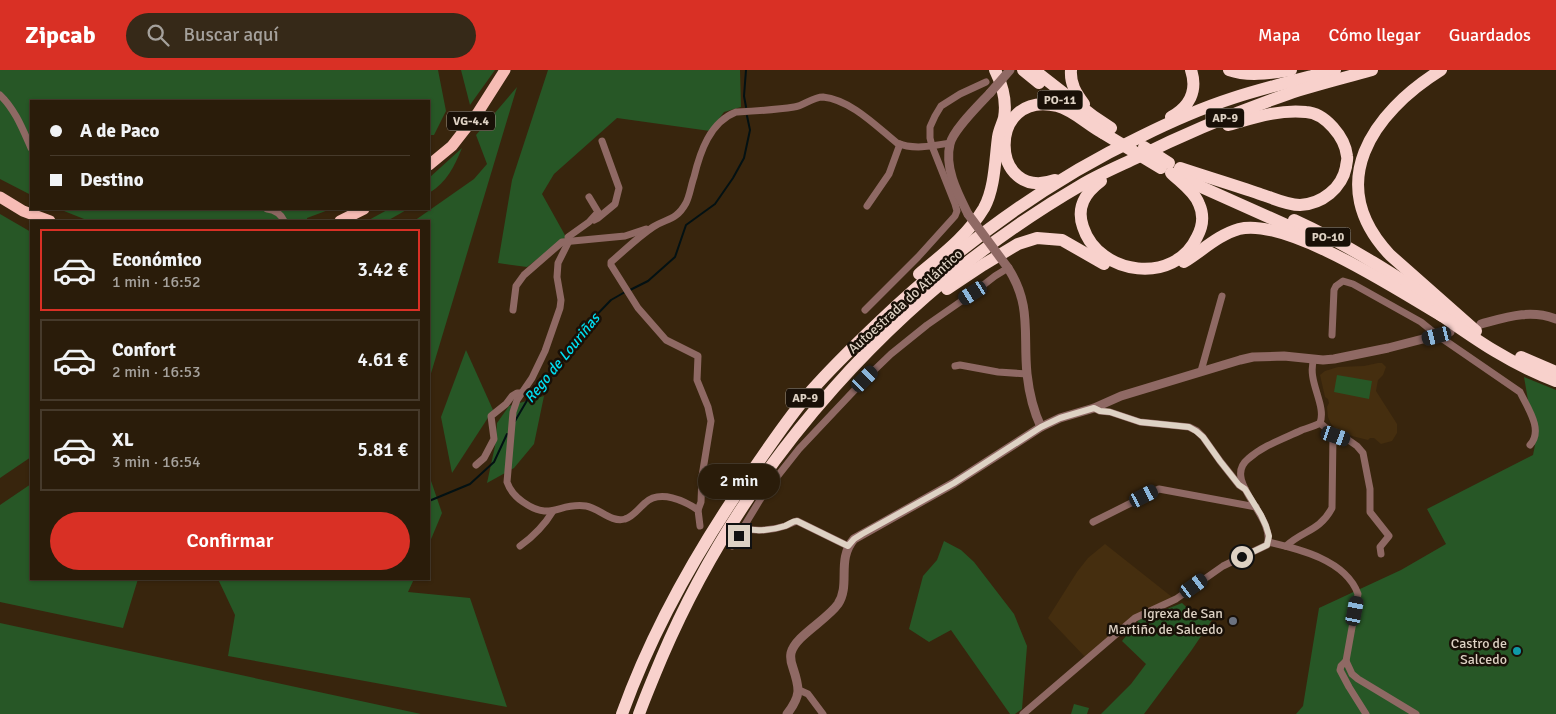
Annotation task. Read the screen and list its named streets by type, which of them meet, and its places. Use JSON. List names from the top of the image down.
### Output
{
  "streets": {
    "highway": [
      "PO-11",
      "AP-9",
      "VG-4.4",
      "PO-10",
      "Autoestrada do Atlántico"
    ]
  },
  "crossings": [
    ["PO-11", "PO-10"]
  ],
  "water": ["Rego de Louriñas"],
  "places": ["Igrexa de San Martiño de Salcedo", "Castro de Salcedo"],
  "page": {
    "header": "Zipcab",
    "search": "Buscar aquí",
    "nav": ["Mapa", "Cómo llegar", "Guardados"],
    "banner": ["A de Paco", "Destino"],
    "list": [
      {
        "name": "Económico",
        "note": "1 min · 16:52",
        "value": "3.42 €"
      },
      {
        "name": "Confort",
        "note": "2 min · 16:53",
        "value": "4.61 €"
      },
      {
        "name": "XL",
        "note": "3 min · 16:54",
        "value": "5.81 €"
      }
    ],
    "bubble": "2 min",
    "buttons": "Confirmar"
  }
}
